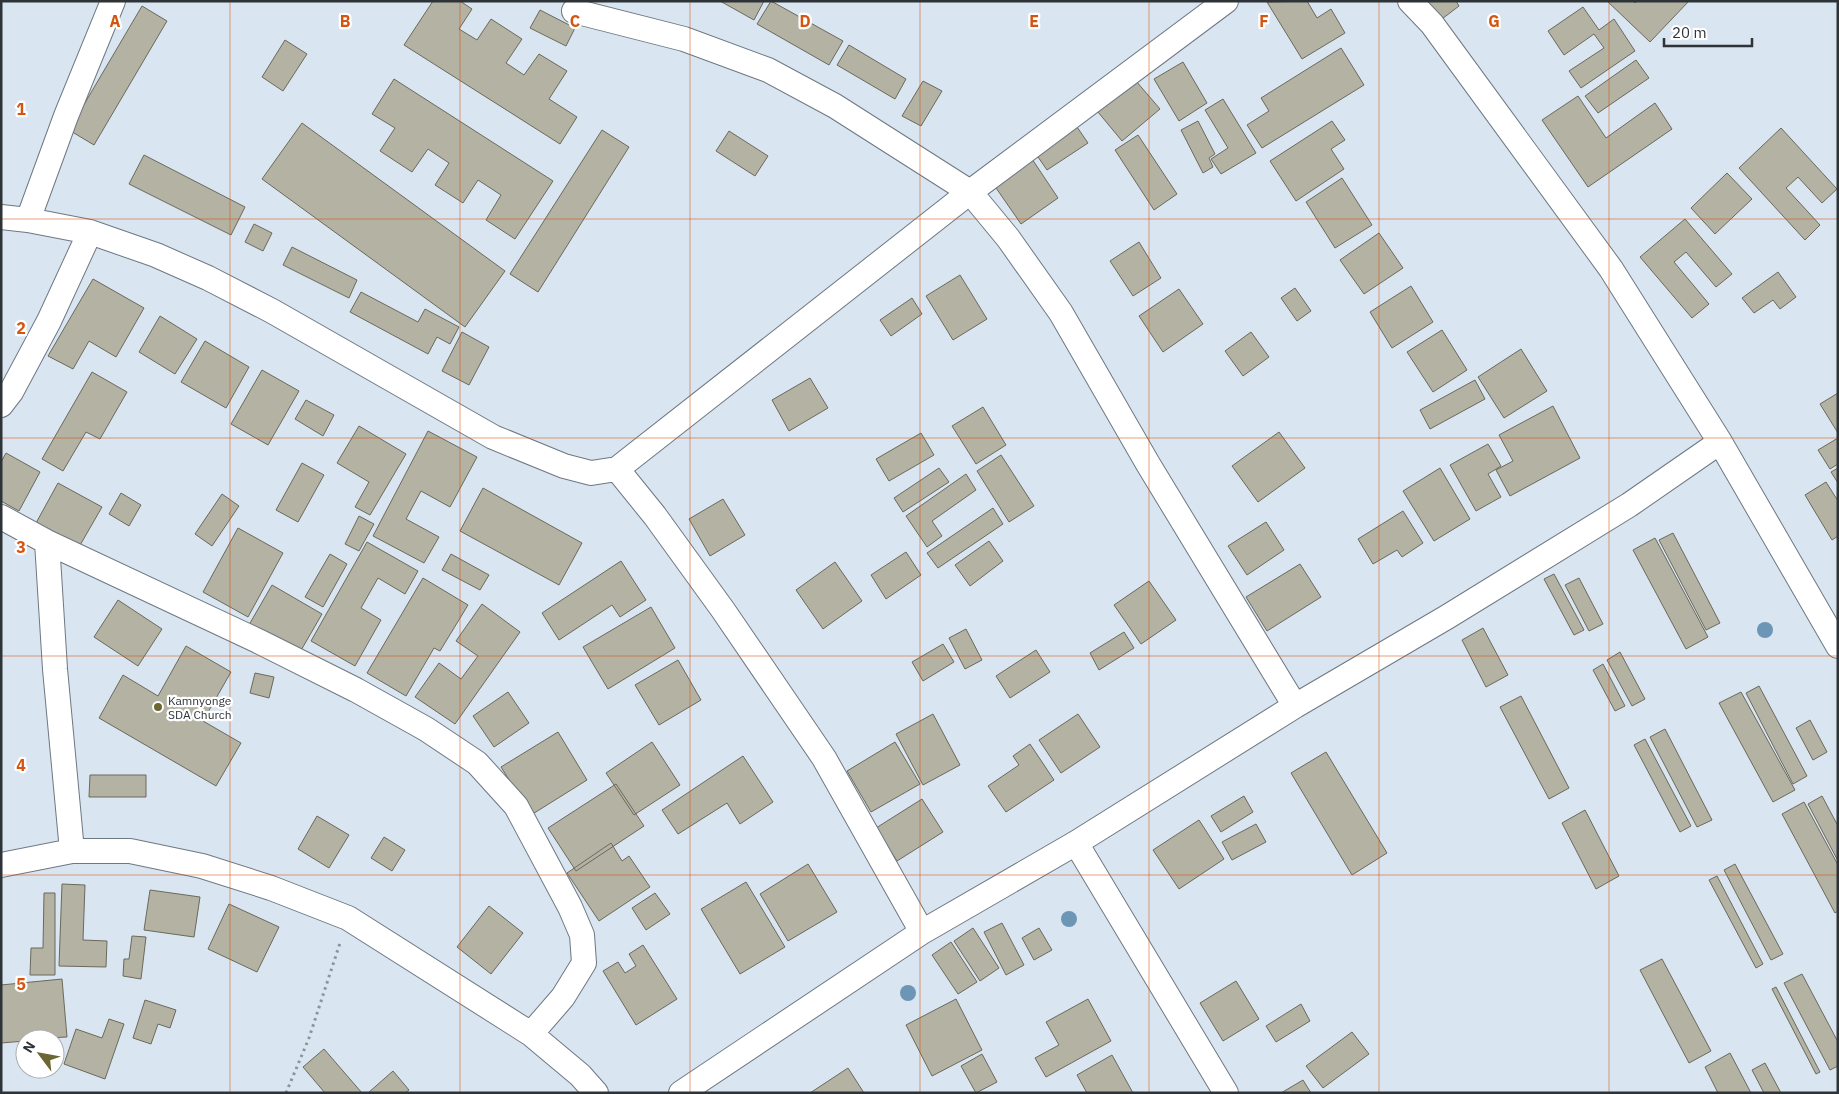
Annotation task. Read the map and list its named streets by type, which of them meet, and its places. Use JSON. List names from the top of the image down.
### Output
{
  "places": ["Kamnyonge SDA Church"],
  "scale_bar": "20 m",
  "north": "top left",
  "grid": {
    "columns": [
      "A",
      "B",
      "C",
      "D",
      "E",
      "F",
      "G"
    ],
    "rows": [
      "1",
      "2",
      "3",
      "4",
      "5"
    ]
  }
}
